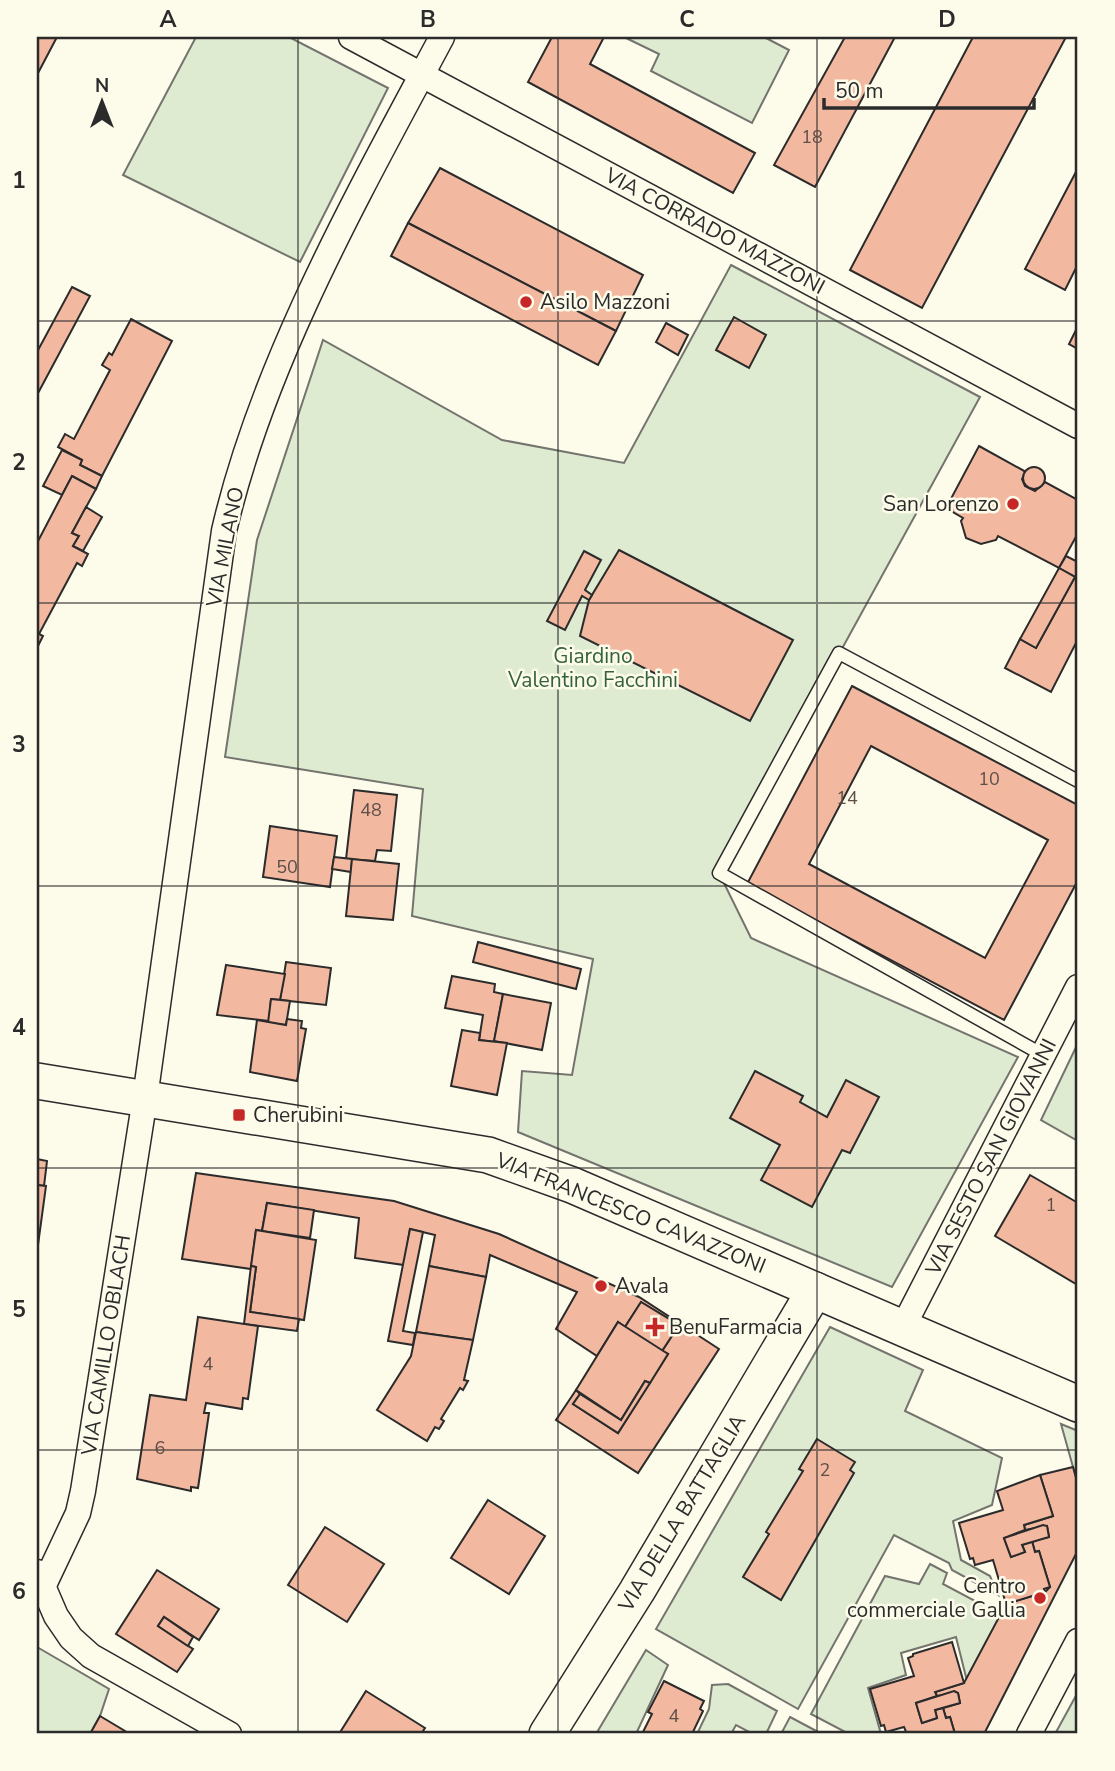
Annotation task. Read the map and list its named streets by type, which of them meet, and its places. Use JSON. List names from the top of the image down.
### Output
{
  "streets": {
    "street": [
      "VIA CORRADO MAZZONI",
      "VIA MILANO",
      "VIA SESTO SAN GIOVANNI",
      "VIA FRANCESCO CAVAZZONI",
      "VIA CAMILLO OBLACH",
      "VIA DELLA BATTAGLIA"
    ]
  },
  "crossings": [
    ["VIA CORRADO MAZZONI", "VIA MILANO"],
    ["VIA MILANO", "VIA FRANCESCO CAVAZZONI"],
    ["VIA MILANO", "VIA CAMILLO OBLACH"],
    ["VIA SESTO SAN GIOVANNI", "VIA FRANCESCO CAVAZZONI"],
    ["VIA FRANCESCO CAVAZZONI", "VIA CAMILLO OBLACH"],
    ["VIA FRANCESCO CAVAZZONI", "VIA DELLA BATTAGLIA"]
  ],
  "parks": ["Giardino Valentino Facchini"],
  "places": {
    "other": [
      "Asilo Mazzoni",
      "San Lorenzo",
      "Avala",
      "Centro commerciale Gallia"
    ],
    "transit": ["Cherubini"],
    "health": ["BenuFarmacia"]
  },
  "house_numbers": [
    "18",
    "10",
    "14",
    "48",
    "50",
    "1",
    "4",
    "6",
    "2",
    "4"
  ],
  "scale_bar": "50 m",
  "north": "top",
  "grid": {
    "columns": [
      "A",
      "B",
      "C",
      "D"
    ],
    "rows": [
      "1",
      "2",
      "3",
      "4",
      "5",
      "6"
    ]
  }
}
